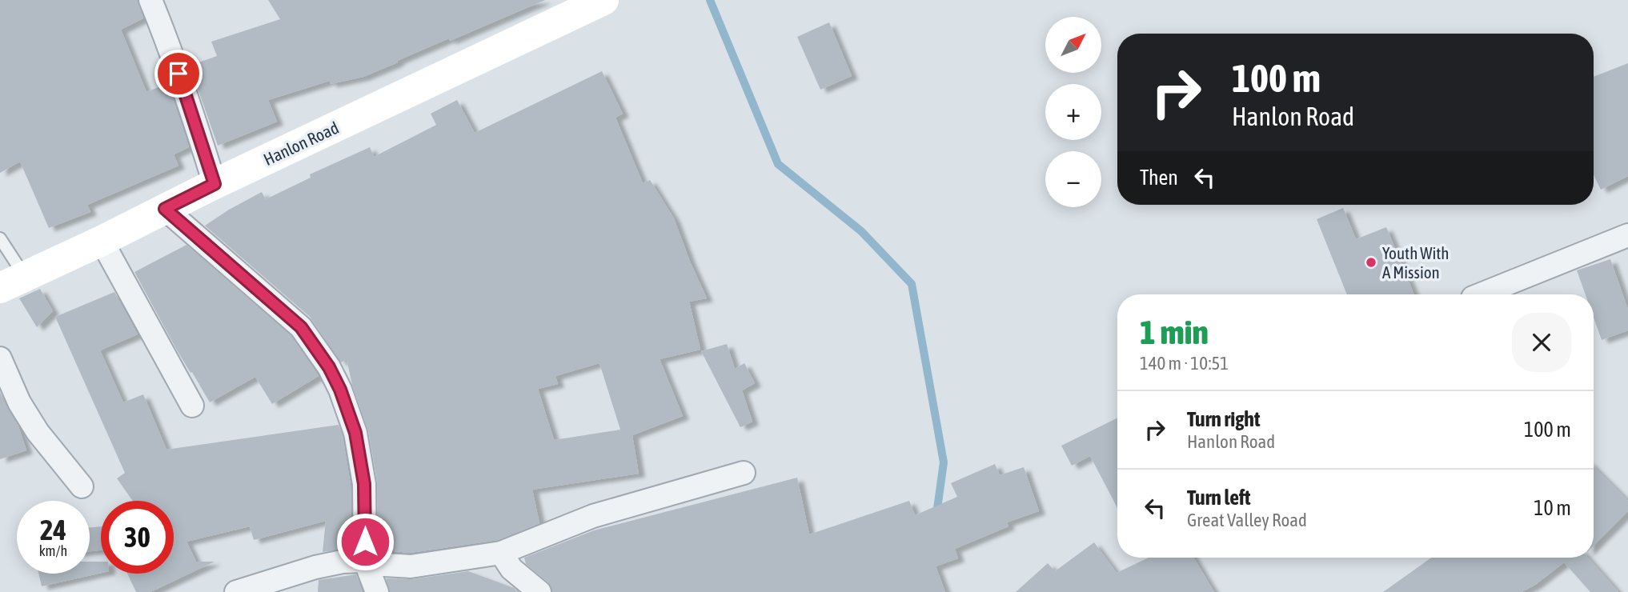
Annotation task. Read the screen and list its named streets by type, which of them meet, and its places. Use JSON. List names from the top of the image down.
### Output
{
  "streets": {
    "main road": ["Hanlon Road"]
  },
  "places": ["Youth With A Mission"],
  "north": "top right",
  "page": {
    "map_buttons": ["+", "−"],
    "turn": ["100 m", "Hanlon Road"],
    "then": "Then",
    "heading": ["1 min", "140 m · 10:51"],
    "list": [
      {
        "name": "Turn right",
        "note": "Hanlon Road",
        "value": "100 m"
      },
      {
        "name": "Turn left",
        "note": "Great Valley Road",
        "value": "10 m"
      }
    ],
    "speed": "24 km/h",
    "limit": "30"
  }
}
